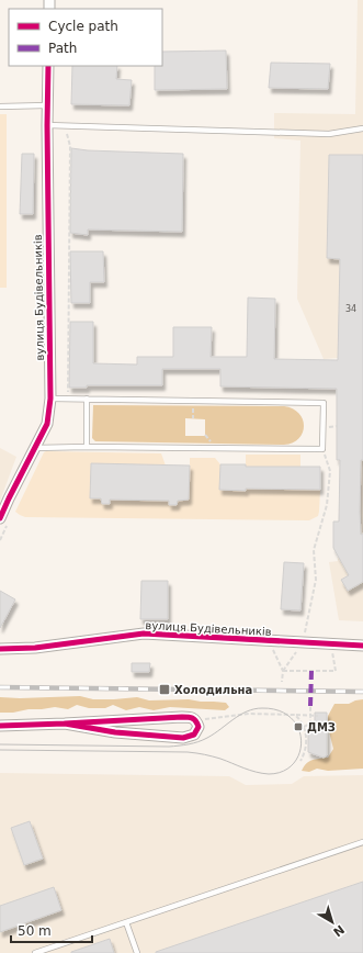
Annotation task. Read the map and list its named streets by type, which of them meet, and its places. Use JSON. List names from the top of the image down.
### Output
{
  "streets": {
    "street": ["вулиця Будівельників"]
  },
  "places": {
    "transit": ["Холодильна", "ДМЗ"]
  },
  "house_numbers": ["34"],
  "legend": ["Cycle path", "Path"],
  "scale_bar": "50 m",
  "north": "bottom right"
}
